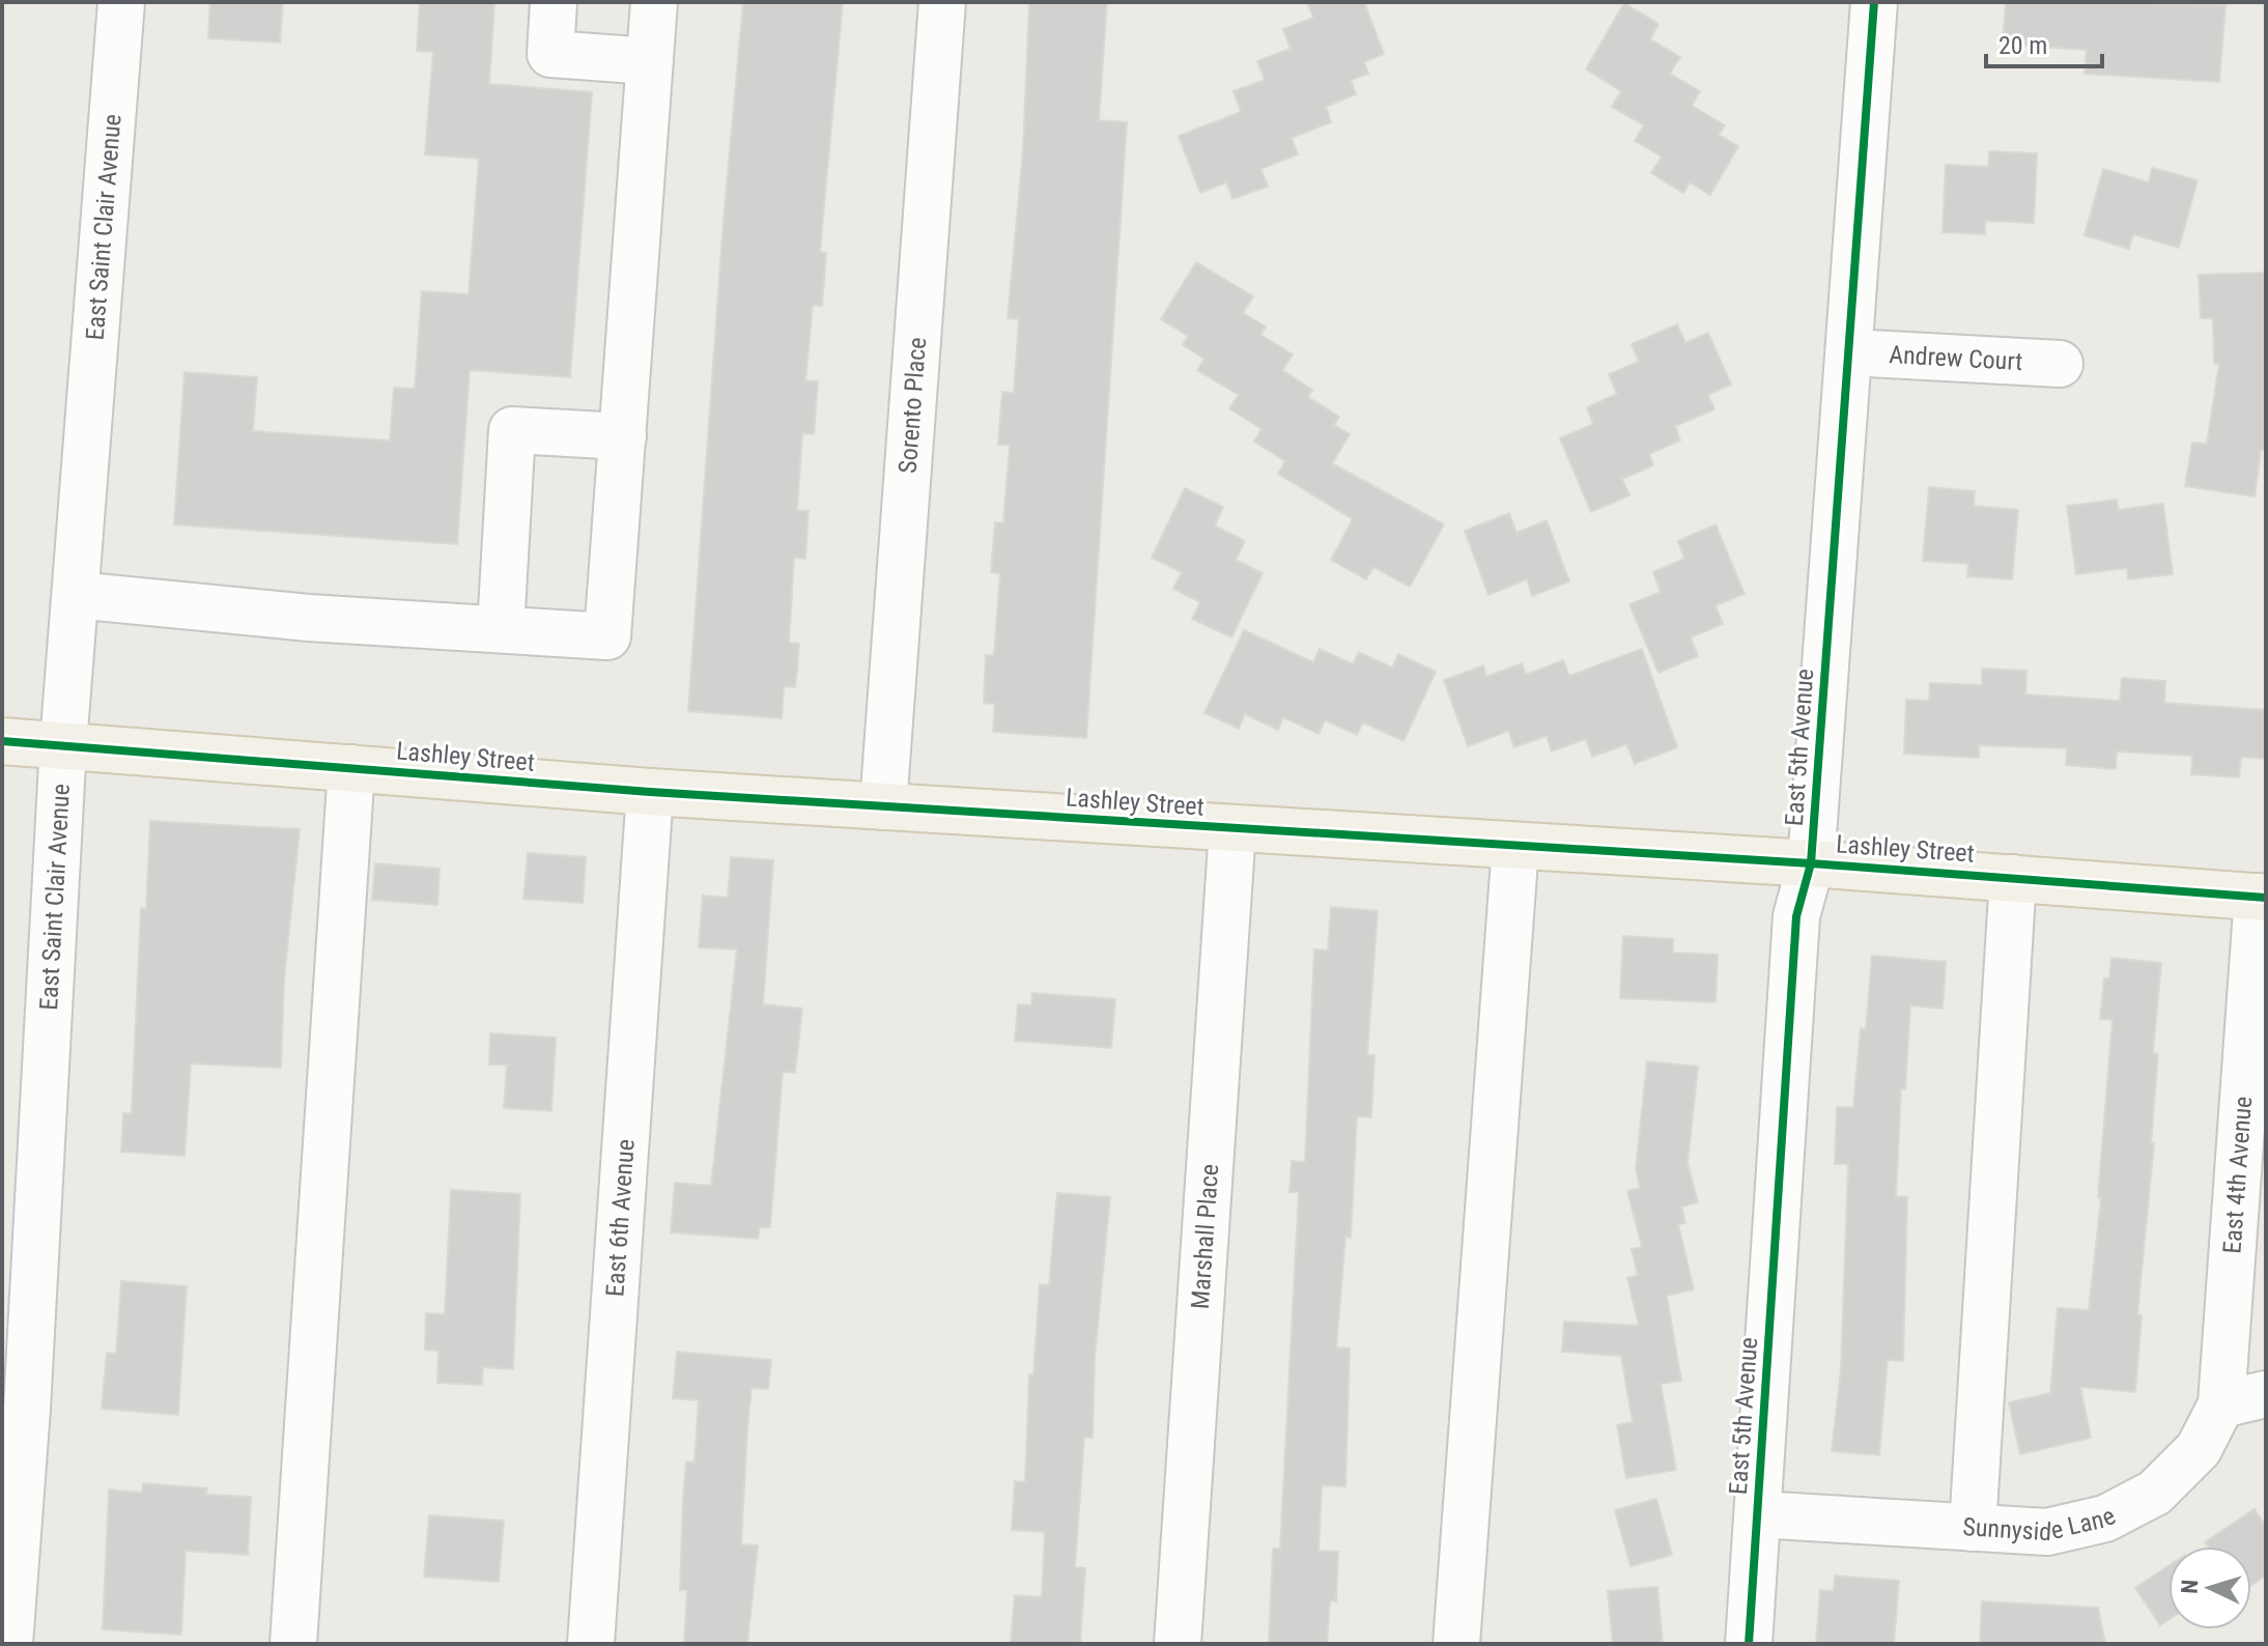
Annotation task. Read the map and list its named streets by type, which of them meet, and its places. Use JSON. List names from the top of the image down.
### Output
{
  "streets": {
    "main road": ["Lashley Street"],
    "street": [
      "East Saint Clair Avenue",
      "Andrew Court",
      "Sorento Place",
      "East 5th Avenue",
      "East 4th Avenue",
      "East 6th Avenue",
      "Marshall Place",
      "Sunnyside Lane"
    ]
  },
  "crossings": [
    ["East Saint Clair Avenue", "Lashley Street"],
    ["Andrew Court", "East 5th Avenue"],
    ["Sorento Place", "Lashley Street"],
    ["East 5th Avenue", "Lashley Street"],
    ["East 5th Avenue", "Sunnyside Lane"],
    ["Lashley Street", "East 4th Avenue"],
    ["Lashley Street", "East 6th Avenue"],
    ["Lashley Street", "Marshall Place"],
    ["East 4th Avenue", "Sunnyside Lane"]
  ],
  "scale_bar": "20 m",
  "north": "left"
}
